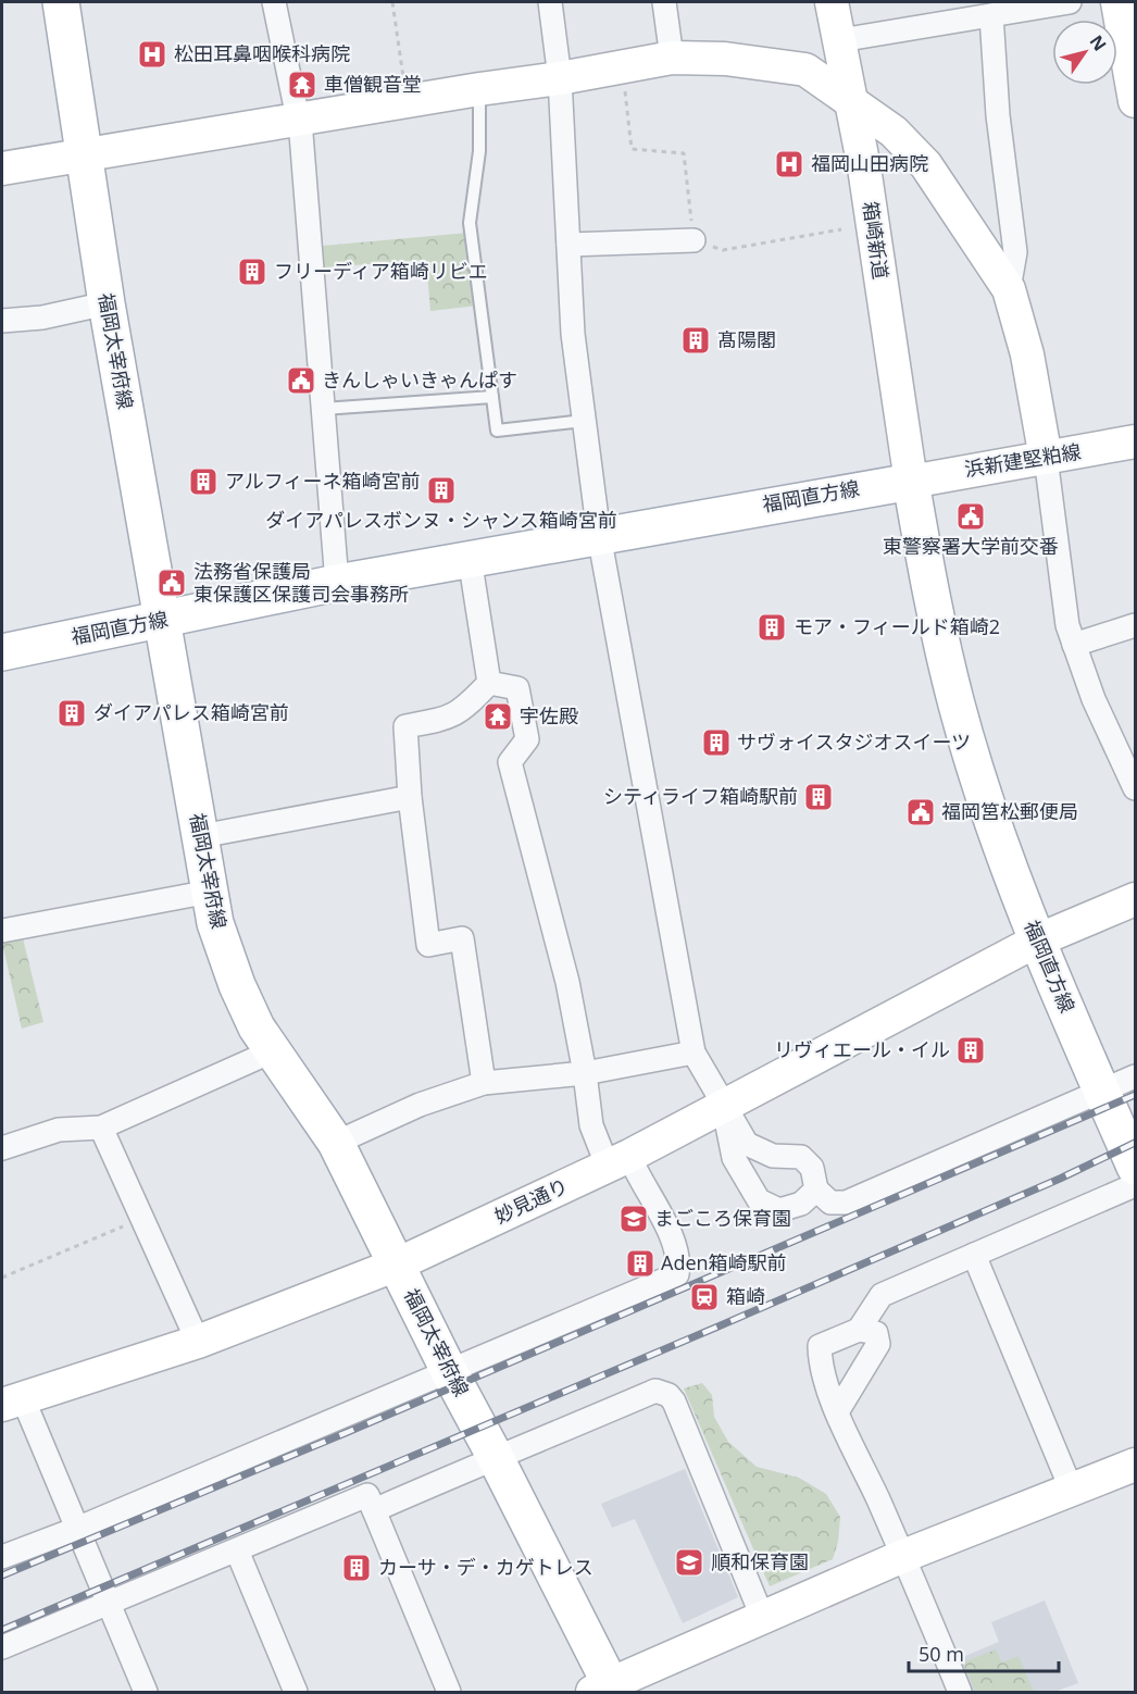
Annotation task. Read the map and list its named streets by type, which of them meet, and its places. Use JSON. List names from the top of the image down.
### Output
{
  "streets": {
    "main road": ["福岡太宰府線", "福岡直方線"],
    "street": ["箱崎新道", "浜新建堅粕線", "妙見通り"]
  },
  "crossings": [
    ["箱崎新道", "浜新建堅粕線"],
    ["箱崎新道", "福岡直方線"],
    ["福岡太宰府線", "福岡直方線"],
    ["福岡太宰府線", "妙見通り"],
    ["浜新建堅粕線", "福岡直方線"],
    ["福岡直方線", "妙見通り"]
  ],
  "places": {
    "hospital": ["松田耳鼻咽喉科病院", "福岡山田病院"],
    "temple": ["車僧観音堂", "宇佐殿"],
    "building": [
      "フリーディア箱崎リビエ",
      "髙陽閣",
      "アルフィーネ箱崎宮前",
      "ダイアパレスボンヌ・シャンス箱崎宮前",
      "モア・フィールド箱崎2",
      "ダイアパレス箱崎宮前",
      "サヴォイスタジオスイーツ",
      "シティライフ箱崎駅前",
      "リヴィエール・イル",
      "Aden箱崎駅前",
      "カーサ・デ・カゲトレス"
    ],
    "public building": [
      "きんしゃいきゃんぱす",
      "東警察署大学前交番",
      "法務省保護局 東保護区保護司会事務所",
      "福岡筥松郵便局"
    ],
    "school or university": ["まごころ保育園", "順和保育園"],
    "station": ["箱崎"]
  },
  "scale_bar": "50 m",
  "north": "top right"
}
